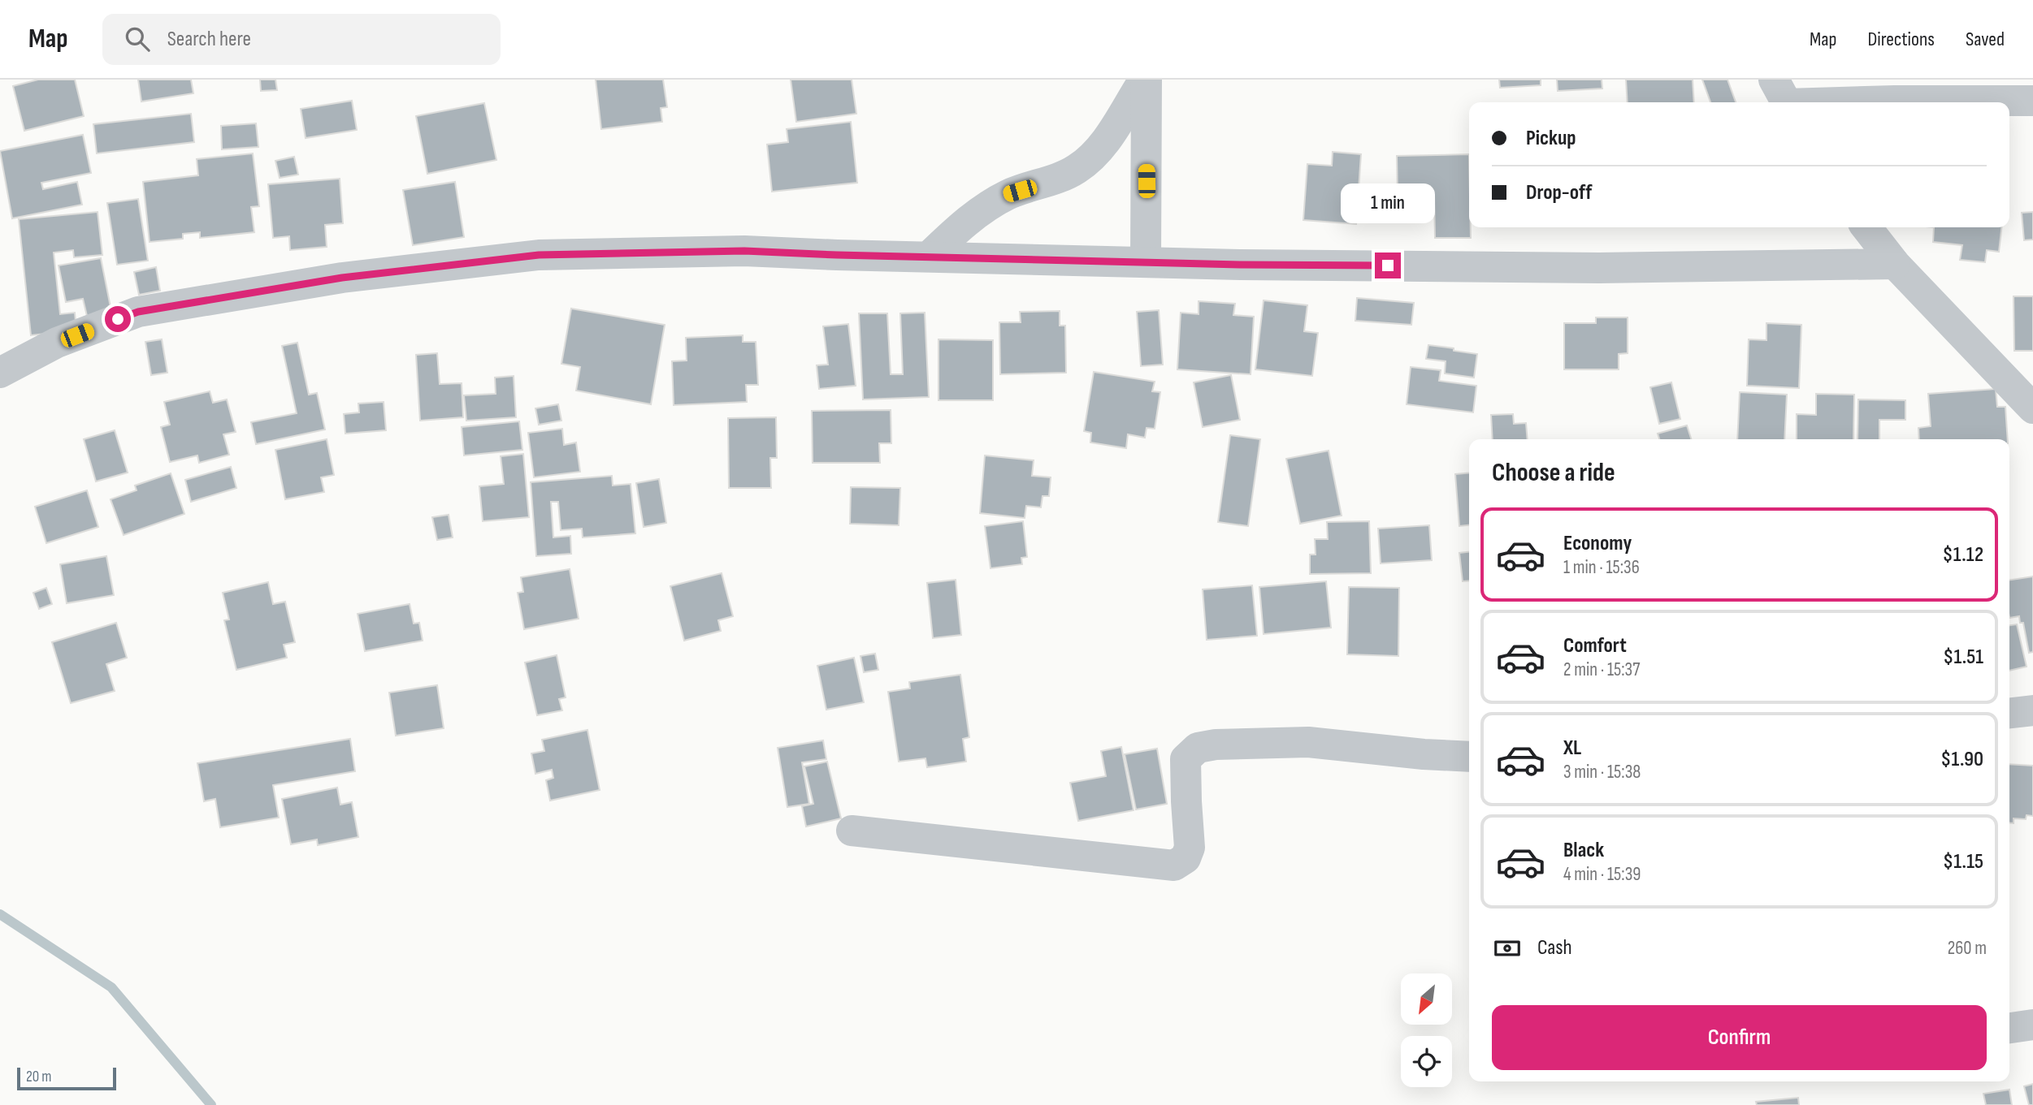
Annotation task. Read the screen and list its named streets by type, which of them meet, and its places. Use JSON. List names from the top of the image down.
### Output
{
  "scale_bar": "20 m",
  "north": "bottom left",
  "page": {
    "header": "Map",
    "search": "Search here",
    "nav": ["Map", "Directions", "Saved"],
    "banner": ["Pickup", "Drop-off"],
    "bubble": "1 min",
    "heading": "Choose a ride",
    "list": [
      {
        "name": "Economy",
        "note": "1 min · 15:36",
        "value": "$1.12"
      },
      {
        "name": "Comfort",
        "note": "2 min · 15:37",
        "value": "$1.51"
      },
      {
        "name": "XL",
        "note": "3 min · 15:38",
        "value": "$1.90"
      },
      {
        "name": "Black",
        "note": "4 min · 15:39",
        "value": "$1.15"
      }
    ],
    "pay": ["Cash", "260 m"],
    "buttons": "Confirm",
    "scale": "20 m"
  }
}
